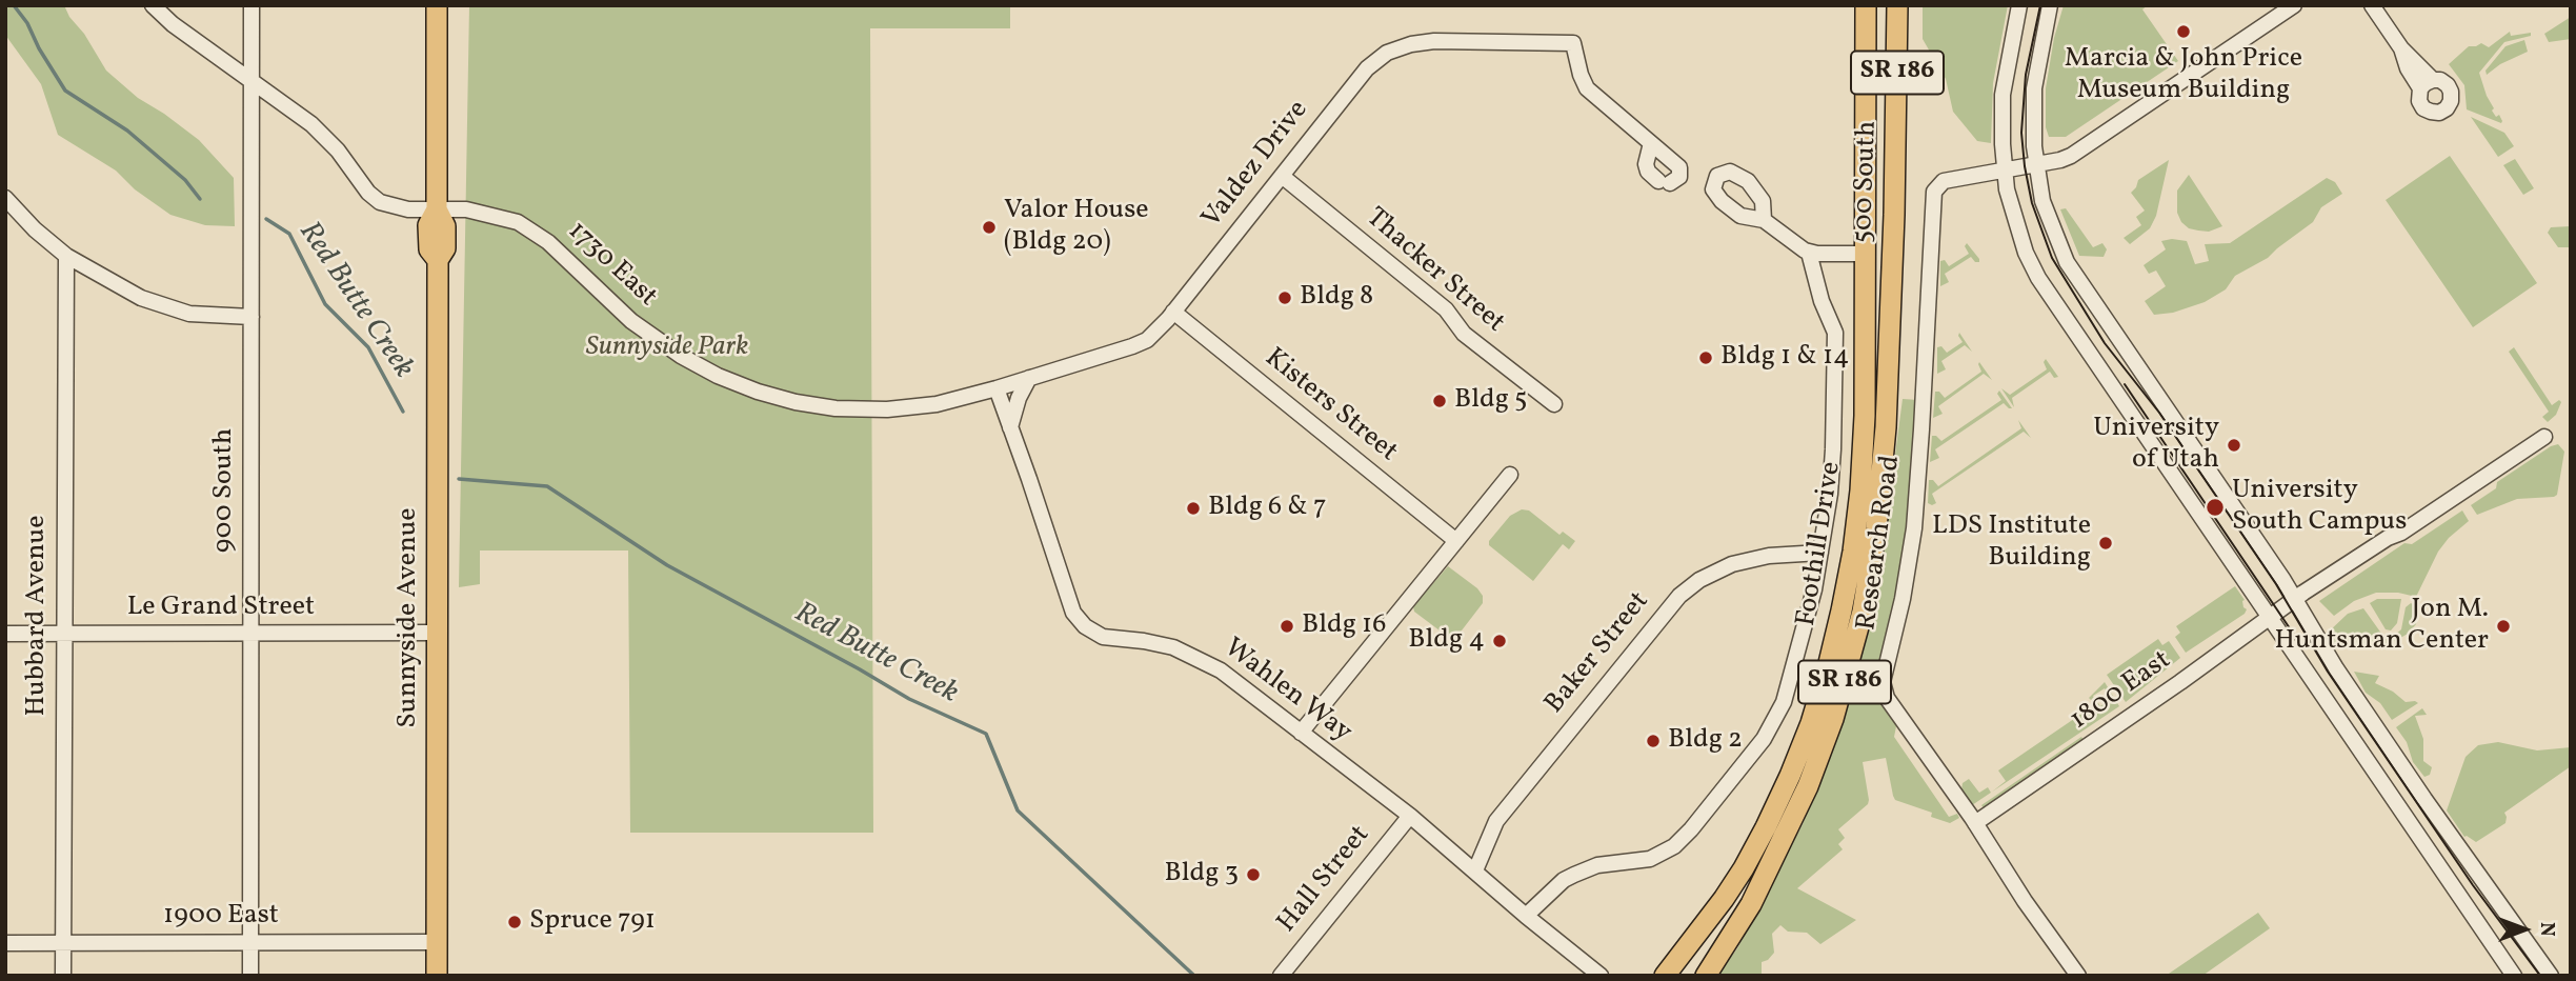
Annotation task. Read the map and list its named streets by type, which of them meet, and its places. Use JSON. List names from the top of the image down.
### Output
{
  "streets": {
    "main road": [
      "SR 186",
      "500 South",
      "Foothill Drive",
      "Sunnyside Avenue"
    ],
    "street": [
      "Valdez Drive",
      "1730 East",
      "Thacker Street",
      "Kisters Street",
      "900 South",
      "Research Road",
      "Le Grand Street",
      "Hubbard Avenue",
      "Baker Street",
      "Wahlen Way",
      "1800 East",
      "Hall Street",
      "1900 East"
    ]
  },
  "crossings": [
    ["Valdez Drive", "1730 East"],
    ["Valdez Drive", "Thacker Street"],
    ["Valdez Drive", "Kisters Street"],
    ["Valdez Drive", "Wahlen Way"],
    ["500 South", "Foothill Drive"],
    ["1730 East", "900 South"],
    ["1730 East", "Sunnyside Avenue"],
    ["900 South", "Le Grand Street"],
    ["900 South", "1900 East"],
    ["Research Road", "1800 East"],
    ["Le Grand Street", "Hubbard Avenue"],
    ["Le Grand Street", "Sunnyside Avenue"],
    ["Hubbard Avenue", "1900 East"],
    ["Sunnyside Avenue", "1900 East"],
    ["Baker Street", "Wahlen Way"],
    ["Wahlen Way", "Hall Street"]
  ],
  "water": ["Red Butte Creek"],
  "parks": ["Sunnyside Park"],
  "places": [
    "Marcia & John Price Museum Building",
    "Valor House (Bldg 20)",
    "Bldg 8",
    "Bldg 1 & 14",
    "Bldg 5",
    "University of Utah",
    "University South Campus",
    "Bldg 6 & 7",
    "LDS Institute Building",
    "Bldg 16",
    "Jon M. Huntsman Center",
    "Bldg 4",
    "Bldg 2",
    "Bldg 3",
    "Spruce 791"
  ],
  "north": "right"
}
